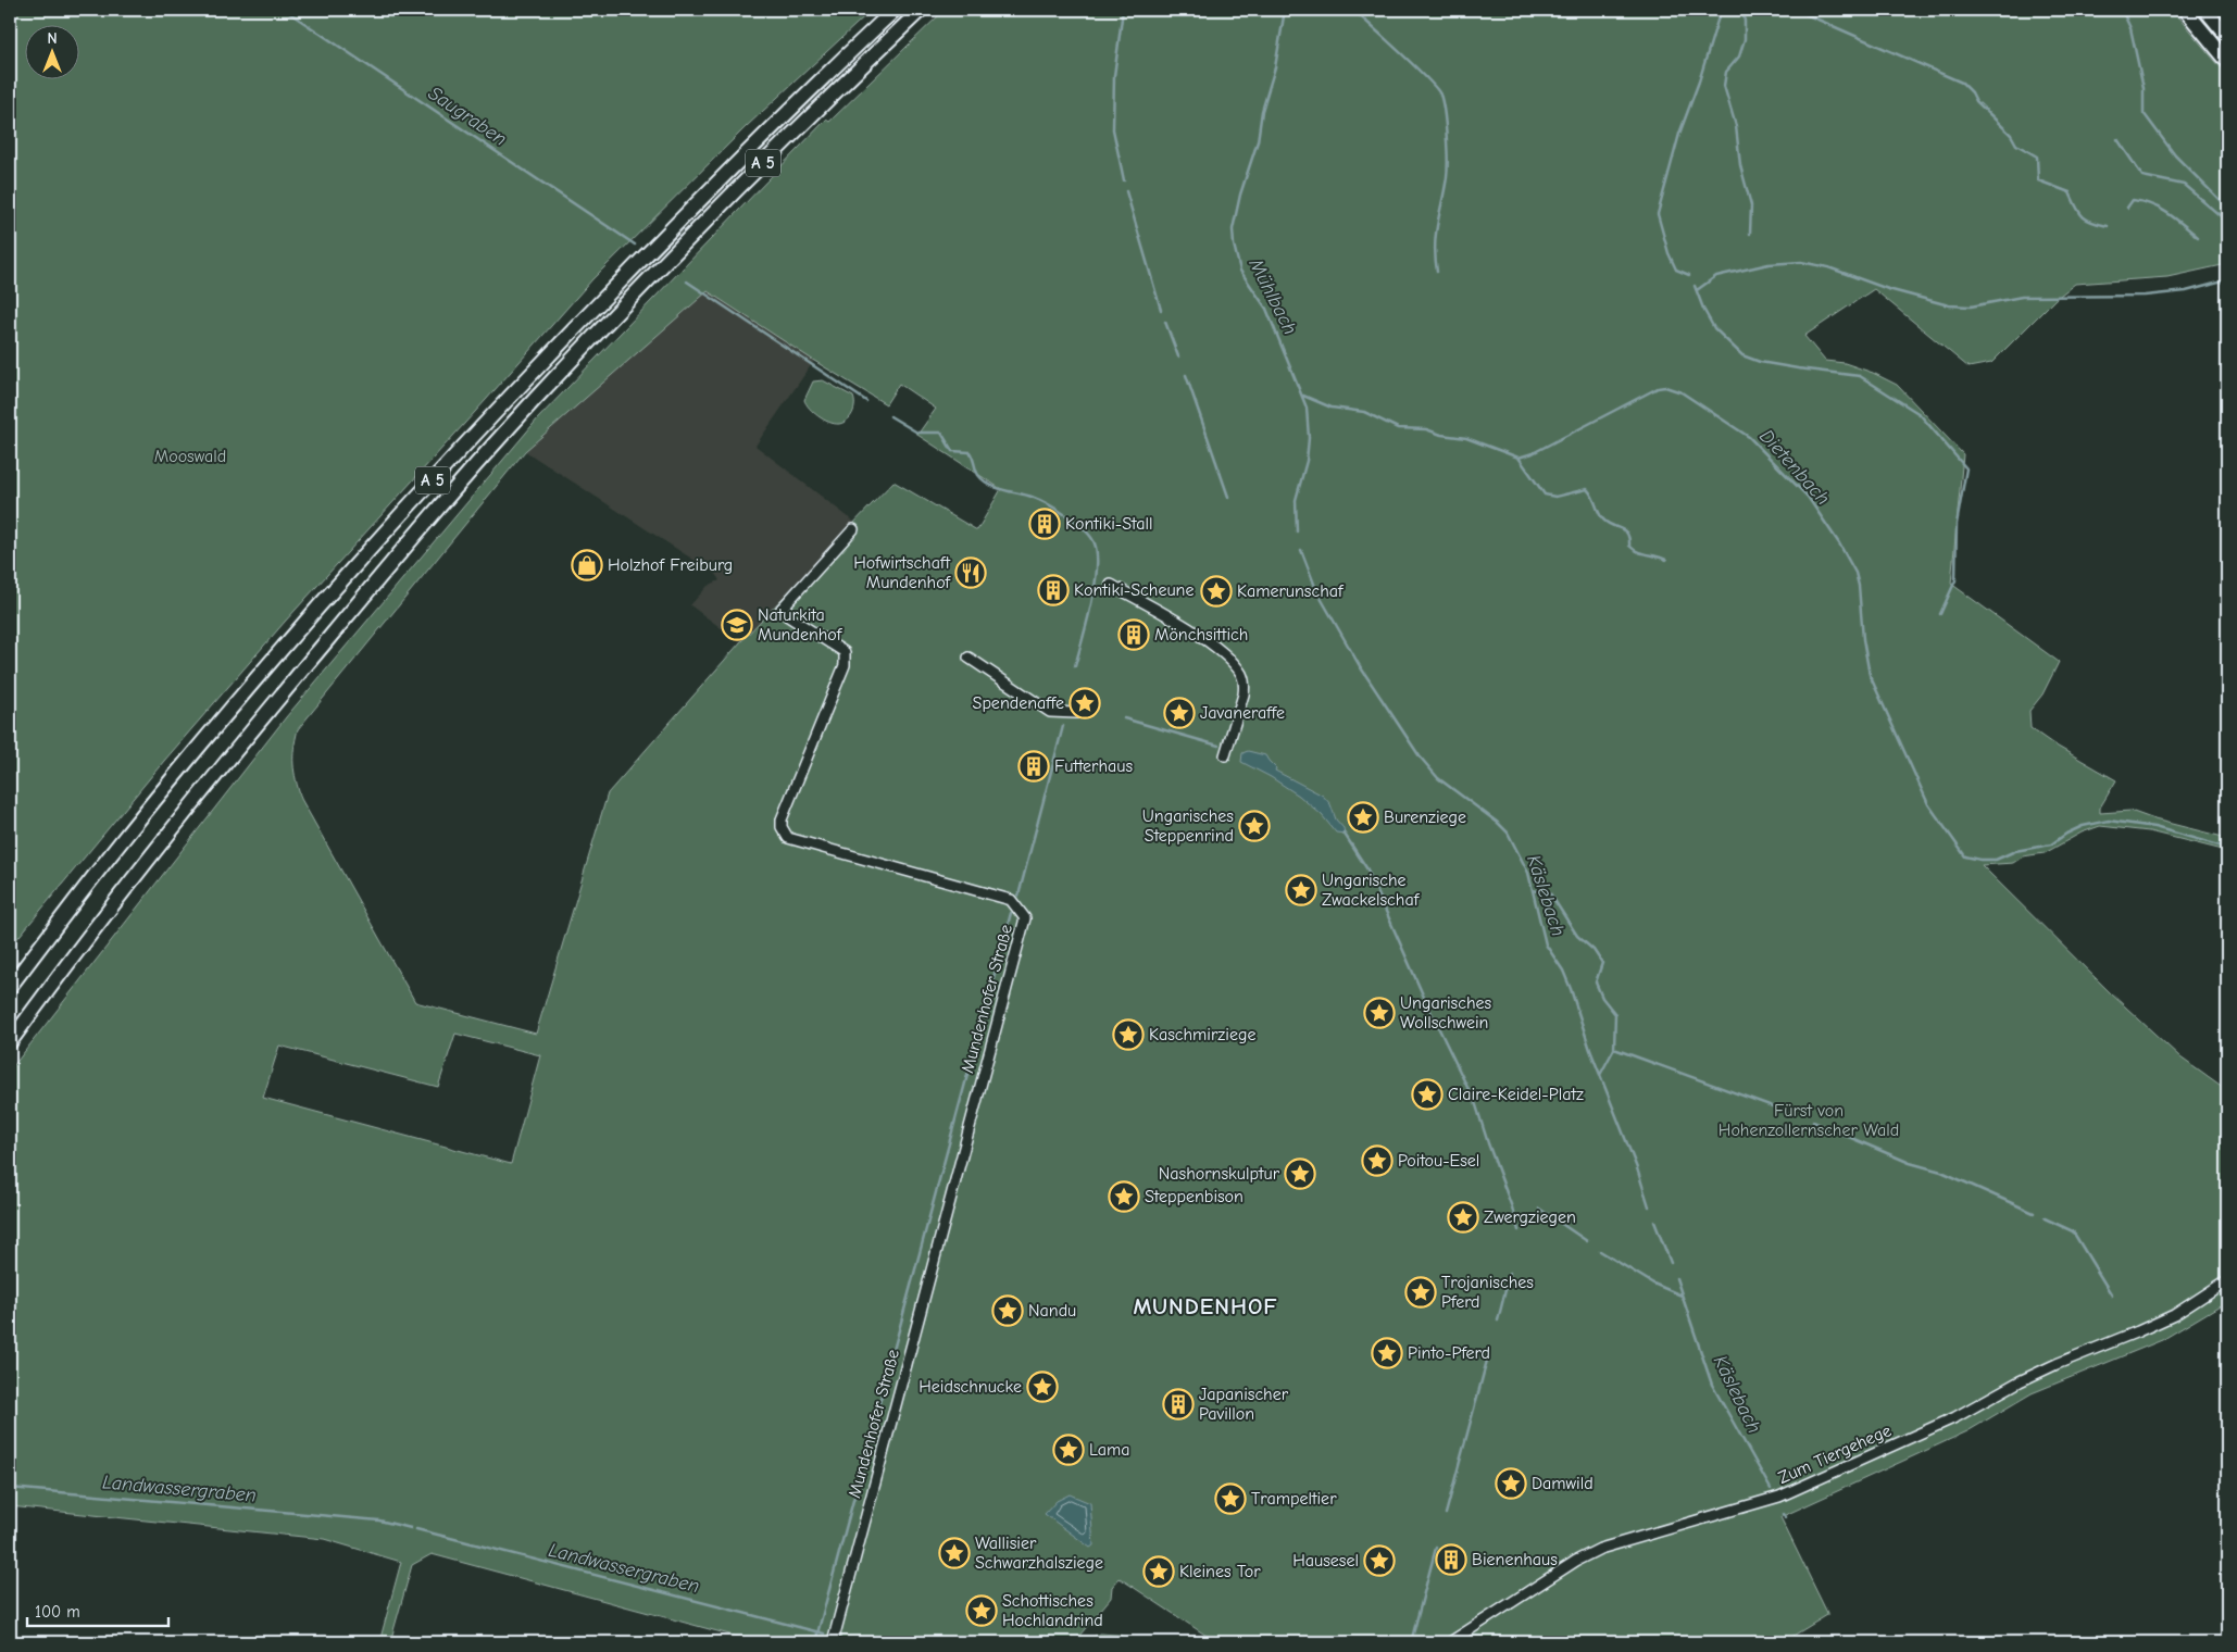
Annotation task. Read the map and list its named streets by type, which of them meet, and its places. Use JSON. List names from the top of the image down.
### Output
{
  "streets": {
    "highway": ["A 5"],
    "street": ["Mundenhofer Straße", "Zum Tiergehege"]
  },
  "districts": ["MUNDENHOF"],
  "water": [
    "Saugraben",
    "Mühlbach",
    "Dietenbach",
    "Käslebach",
    "Landwassergraben"
  ],
  "parks": ["Mooswald", "Fürst von Hohenzollernscher Wald"],
  "places": {
    "building": [
      "Kontiki-Stall",
      "Kontiki-Scheune",
      "Mönchsittich",
      "Futterhaus",
      "Japanischer Pavillon",
      "Bienenhaus"
    ],
    "shop": ["Holzhof Freiburg"],
    "restaurant": ["Hofwirtschaft Mundenhof"],
    "place": [
      "Kamerunschaf",
      "Spendenaffe",
      "Javaneraffe",
      "Burenziege",
      "Ungarisches Steppenrind",
      "Ungarische Zwackelschaf",
      "Ungarisches Wollschwein",
      "Kaschmirziege",
      "Claire-Keidel-Platz",
      "Poitou-Esel",
      "Nashornskulptur",
      "Steppenbison",
      "Zwergziegen",
      "Trojanisches Pferd",
      "Nandu",
      "Pinto-Pferd",
      "Heidschnucke",
      "Lama",
      "Damwild",
      "Trampeltier",
      "Wallisier Schwarzhalsziege",
      "Hausesel",
      "Kleines Tor",
      "Schottisches Hochlandrind"
    ],
    "school or university": ["Naturkita Mundenhof"]
  },
  "scale_bar": "100 m",
  "north": "top"
}
